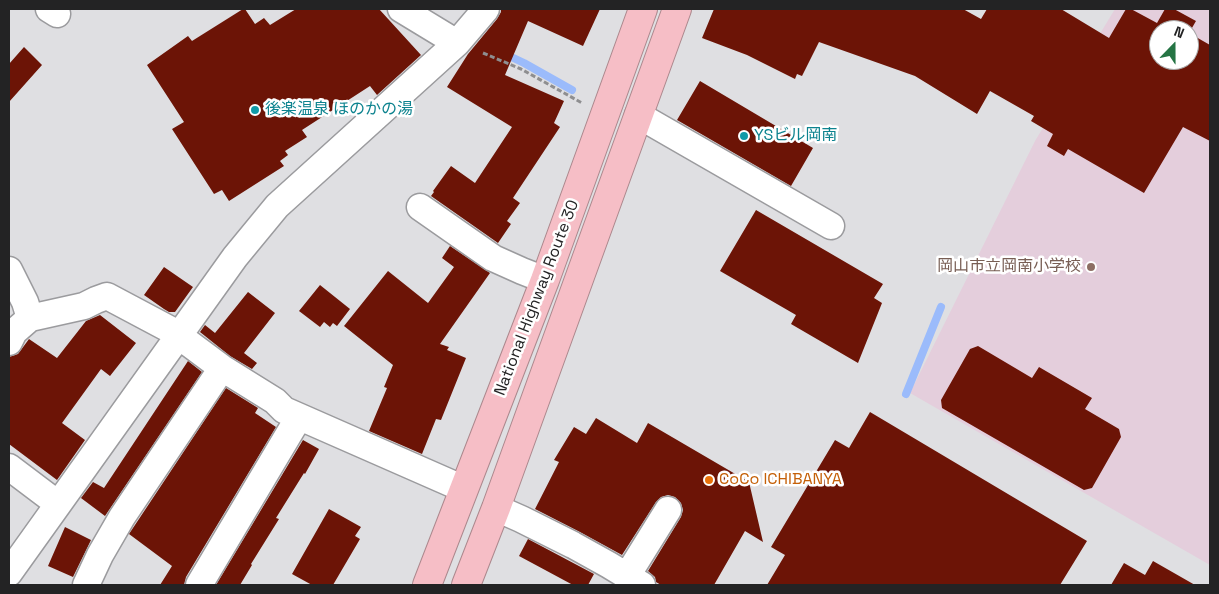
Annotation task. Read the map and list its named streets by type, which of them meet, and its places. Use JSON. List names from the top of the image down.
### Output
{
  "streets": {
    "highway": ["National Highway Route 30"]
  },
  "places": [
    "後楽温泉 ほのかの湯",
    "YSビル岡南",
    "岡山市立岡南小学校",
    "CoCo ICHIBANYA"
  ],
  "north": "top"
}
